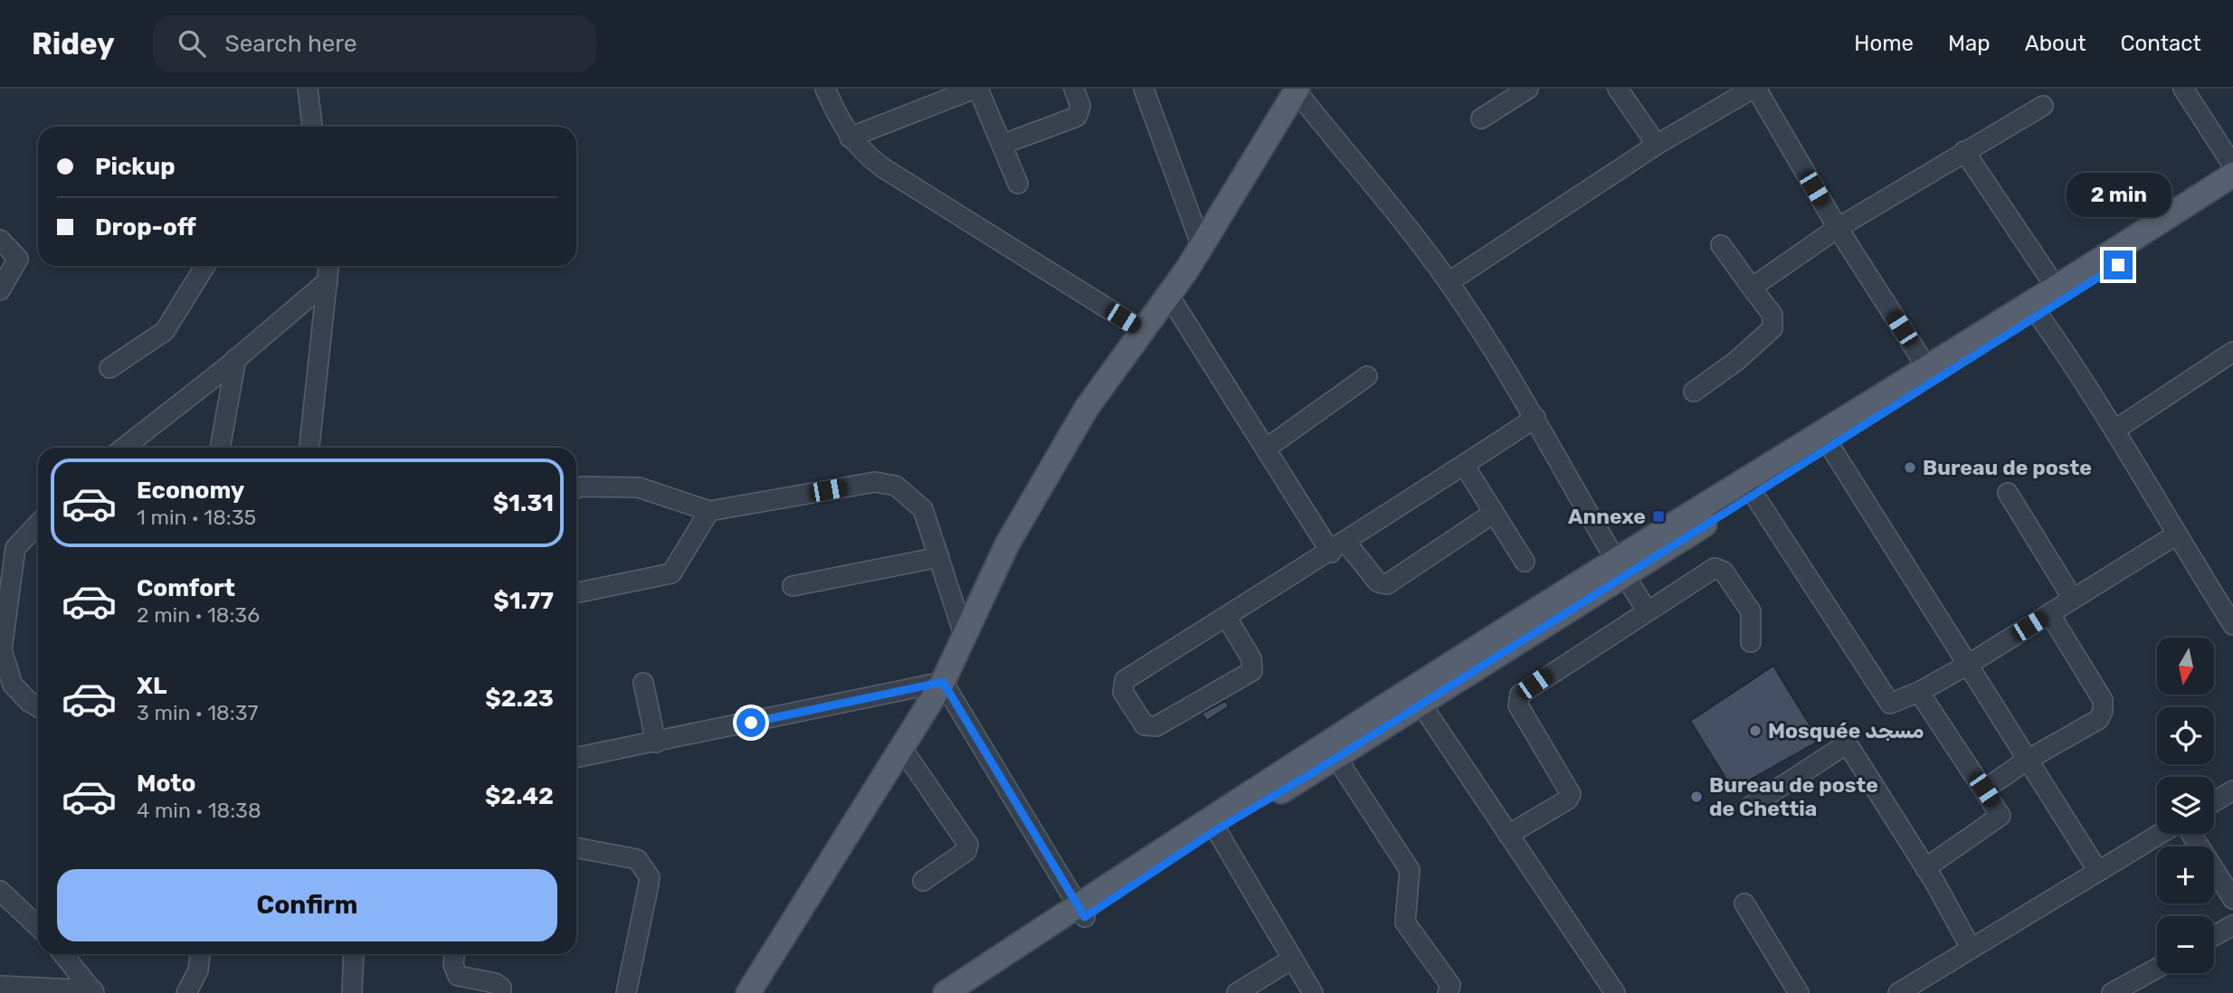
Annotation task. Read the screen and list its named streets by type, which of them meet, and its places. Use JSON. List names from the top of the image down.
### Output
{
  "places": {
    "other": ["Bureau de poste", "Mosquée مسجد", "Bureau de poste de Chettia"],
    "transit": ["Annexe"]
  },
  "north": "bottom",
  "page": {
    "header": "Ridey",
    "search": "Search here",
    "nav": [
      "Home",
      "Map",
      "About",
      "Contact"
    ],
    "banner": ["Pickup", "Drop-off"],
    "bubble": "2 min",
    "list": [
      {
        "name": "Economy",
        "note": "1 min · 18:35",
        "value": "$1.31"
      },
      {
        "name": "Comfort",
        "note": "2 min · 18:36",
        "value": "$1.77"
      },
      {
        "name": "XL",
        "note": "3 min · 18:37",
        "value": "$2.23"
      },
      {
        "name": "Moto",
        "note": "4 min · 18:38",
        "value": "$2.42"
      }
    ],
    "map_buttons": ["+", "−"],
    "buttons": "Confirm"
  }
}
